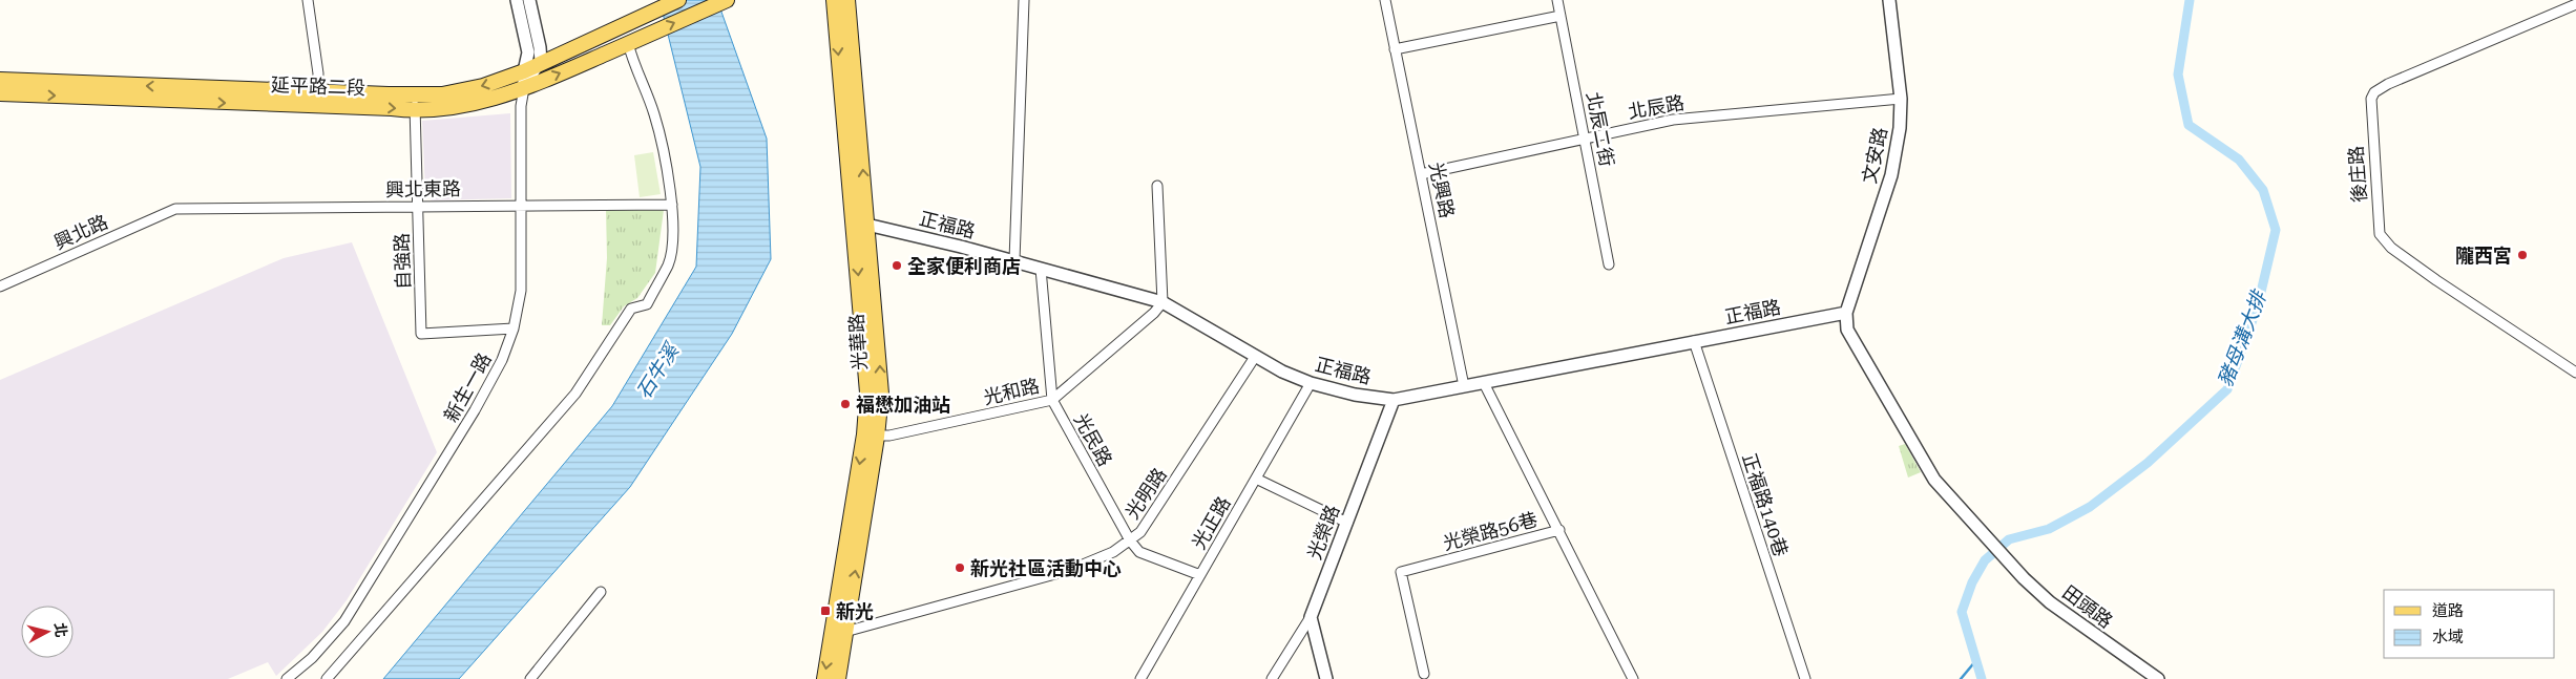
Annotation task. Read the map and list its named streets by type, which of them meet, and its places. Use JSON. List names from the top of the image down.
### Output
{
  "streets": {
    "main road": ["延平路二段", "光華路"],
    "street": [
      "北辰路",
      "北辰二街",
      "文安路",
      "後庄路",
      "興北東路",
      "光興路",
      "正福路",
      "興北路",
      "自強路",
      "新生一路",
      "光和路",
      "光民路",
      "光明路",
      "正福路140巷",
      "光正路",
      "光榮路56巷",
      "光榮路",
      "田頭路"
    ]
  },
  "crossings": [
    ["延平路二段", "自強路"],
    ["延平路二段", "新生一路"],
    ["北辰路", "北辰二街"],
    ["北辰路", "文安路"],
    ["北辰路", "光興路"],
    ["文安路", "正福路"],
    ["文安路", "田頭路"],
    ["興北東路", "興北路"],
    ["興北東路", "自強路"],
    ["興北東路", "新生一路"],
    ["光興路", "正福路"],
    ["正福路", "光華路"],
    ["正福路", "光和路"],
    ["正福路", "光民路"],
    ["正福路", "光明路"],
    ["正福路", "正福路140巷"],
    ["正福路", "光正路"],
    ["正福路", "光榮路"],
    ["正福路", "田頭路"],
    ["自強路", "新生一路"],
    ["光華路", "光和路"],
    ["光華路", "光明路"],
    ["光和路", "光民路"],
    ["光民路", "光明路"],
    ["光民路", "光正路"]
  ],
  "water": ["豬母溝大排", "石牛溪"],
  "places": {
    "other": [
      "隴西宮",
      "全家便利商店",
      "福懋加油站",
      "新光社區活動中心"
    ],
    "transit": ["新光"]
  },
  "legend": ["道路", "水域"],
  "north": "right"
}
